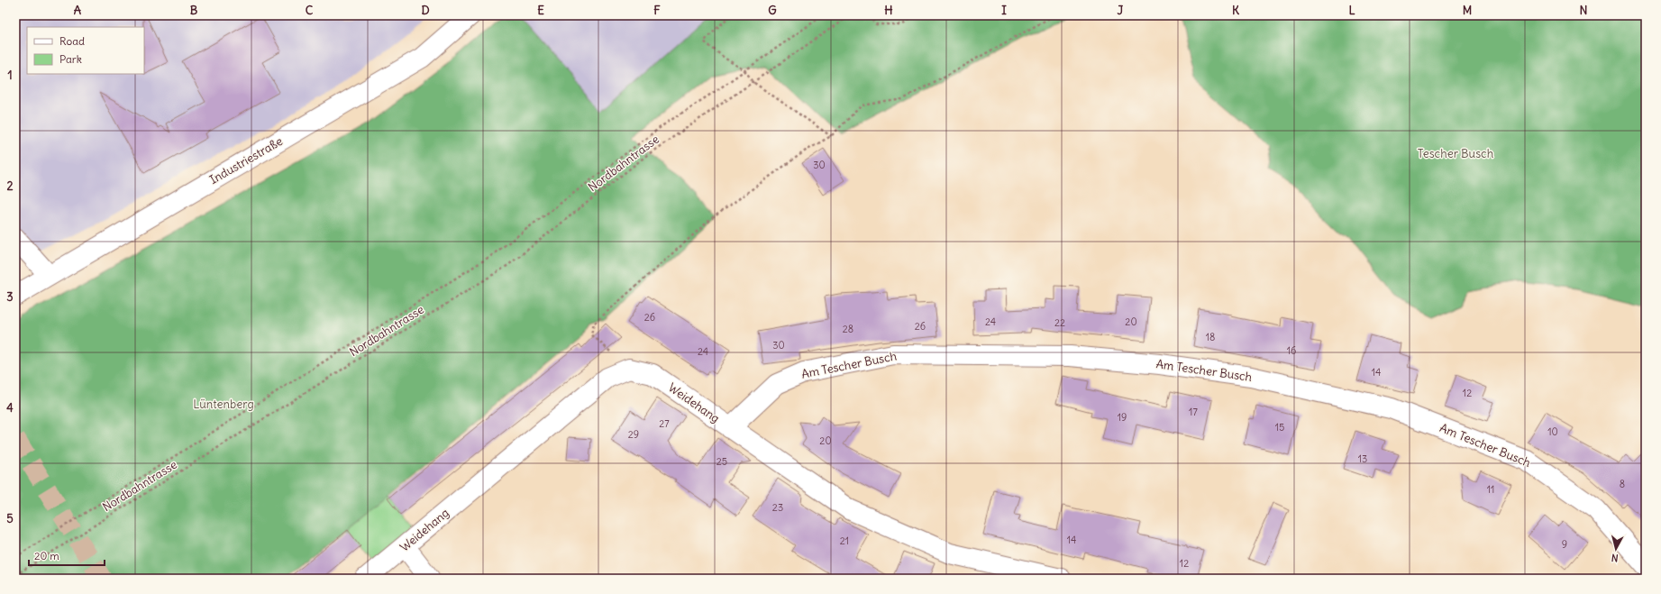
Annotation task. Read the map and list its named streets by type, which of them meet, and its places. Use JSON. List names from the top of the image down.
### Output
{
  "streets": {
    "street": ["Industriestraße", "Am Tescher Busch", "Weidehang"],
    "path": ["Nordbahntrasse"]
  },
  "crossings": [
    ["Am Tescher Busch", "Weidehang"]
  ],
  "parks": ["Tescher Busch", "Lüntenberg"],
  "house_numbers": [
    "30",
    "26",
    "24",
    "20",
    "22",
    "26",
    "28",
    "18",
    "30",
    "16",
    "24",
    "14",
    "12",
    "17",
    "19",
    "27",
    "15",
    "10",
    "29",
    "20",
    "13",
    "25",
    "8",
    "11",
    "23",
    "14",
    "21",
    "9",
    "12"
  ],
  "legend": ["Road", "Park"],
  "scale_bar": "20 m",
  "north": "bottom",
  "grid": {
    "columns": [
      "A",
      "B",
      "C",
      "D",
      "E",
      "F",
      "G",
      "H",
      "I",
      "J",
      "K",
      "L",
      "M",
      "N"
    ],
    "rows": [
      "1",
      "2",
      "3",
      "4",
      "5"
    ]
  }
}
